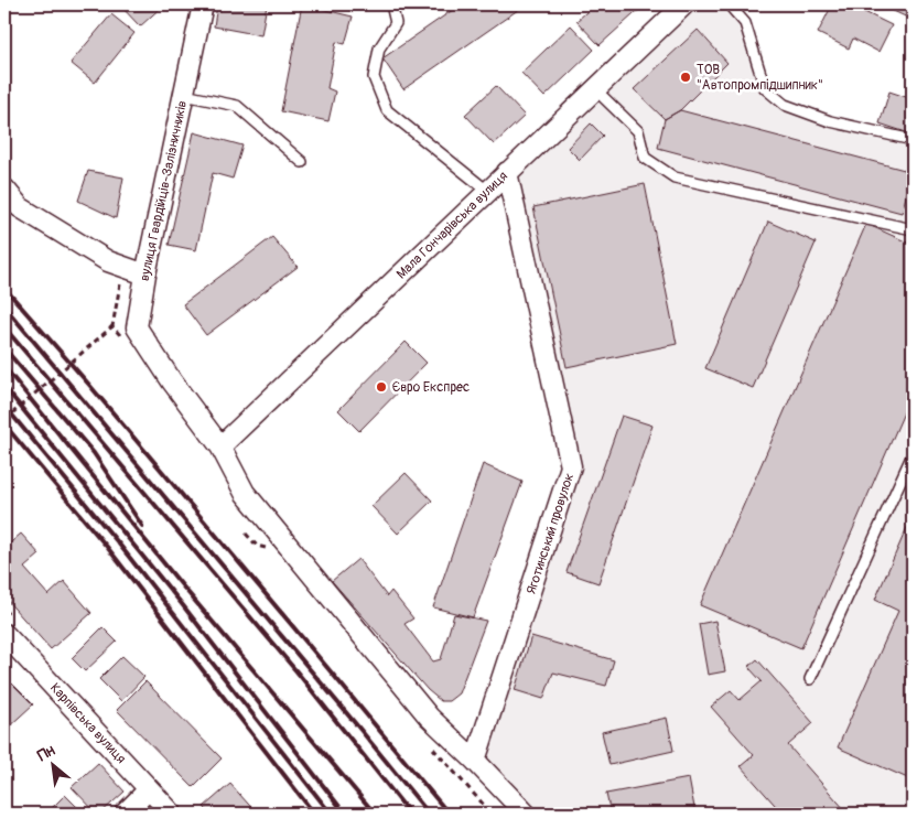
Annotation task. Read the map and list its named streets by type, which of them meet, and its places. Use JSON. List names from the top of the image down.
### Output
{
  "streets": {
    "street": [
      "вулиця Гвардійців-Залізничників",
      "Мала Гончарівська вулиця",
      "Яготинський провулок",
      "Карпівська вулиця"
    ]
  },
  "crossings": [
    ["вулиця Гвардійців-Залізничників", "Мала Гончарівська вулиця"],
    ["вулиця Гвардійців-Залізничників", "Яготинський провулок"],
    ["Мала Гончарівська вулиця", "Яготинський провулок"]
  ],
  "places": ["ТОВ \"Автопромпідшипник\"", "Євро Експрес"],
  "north": "top left"
}
